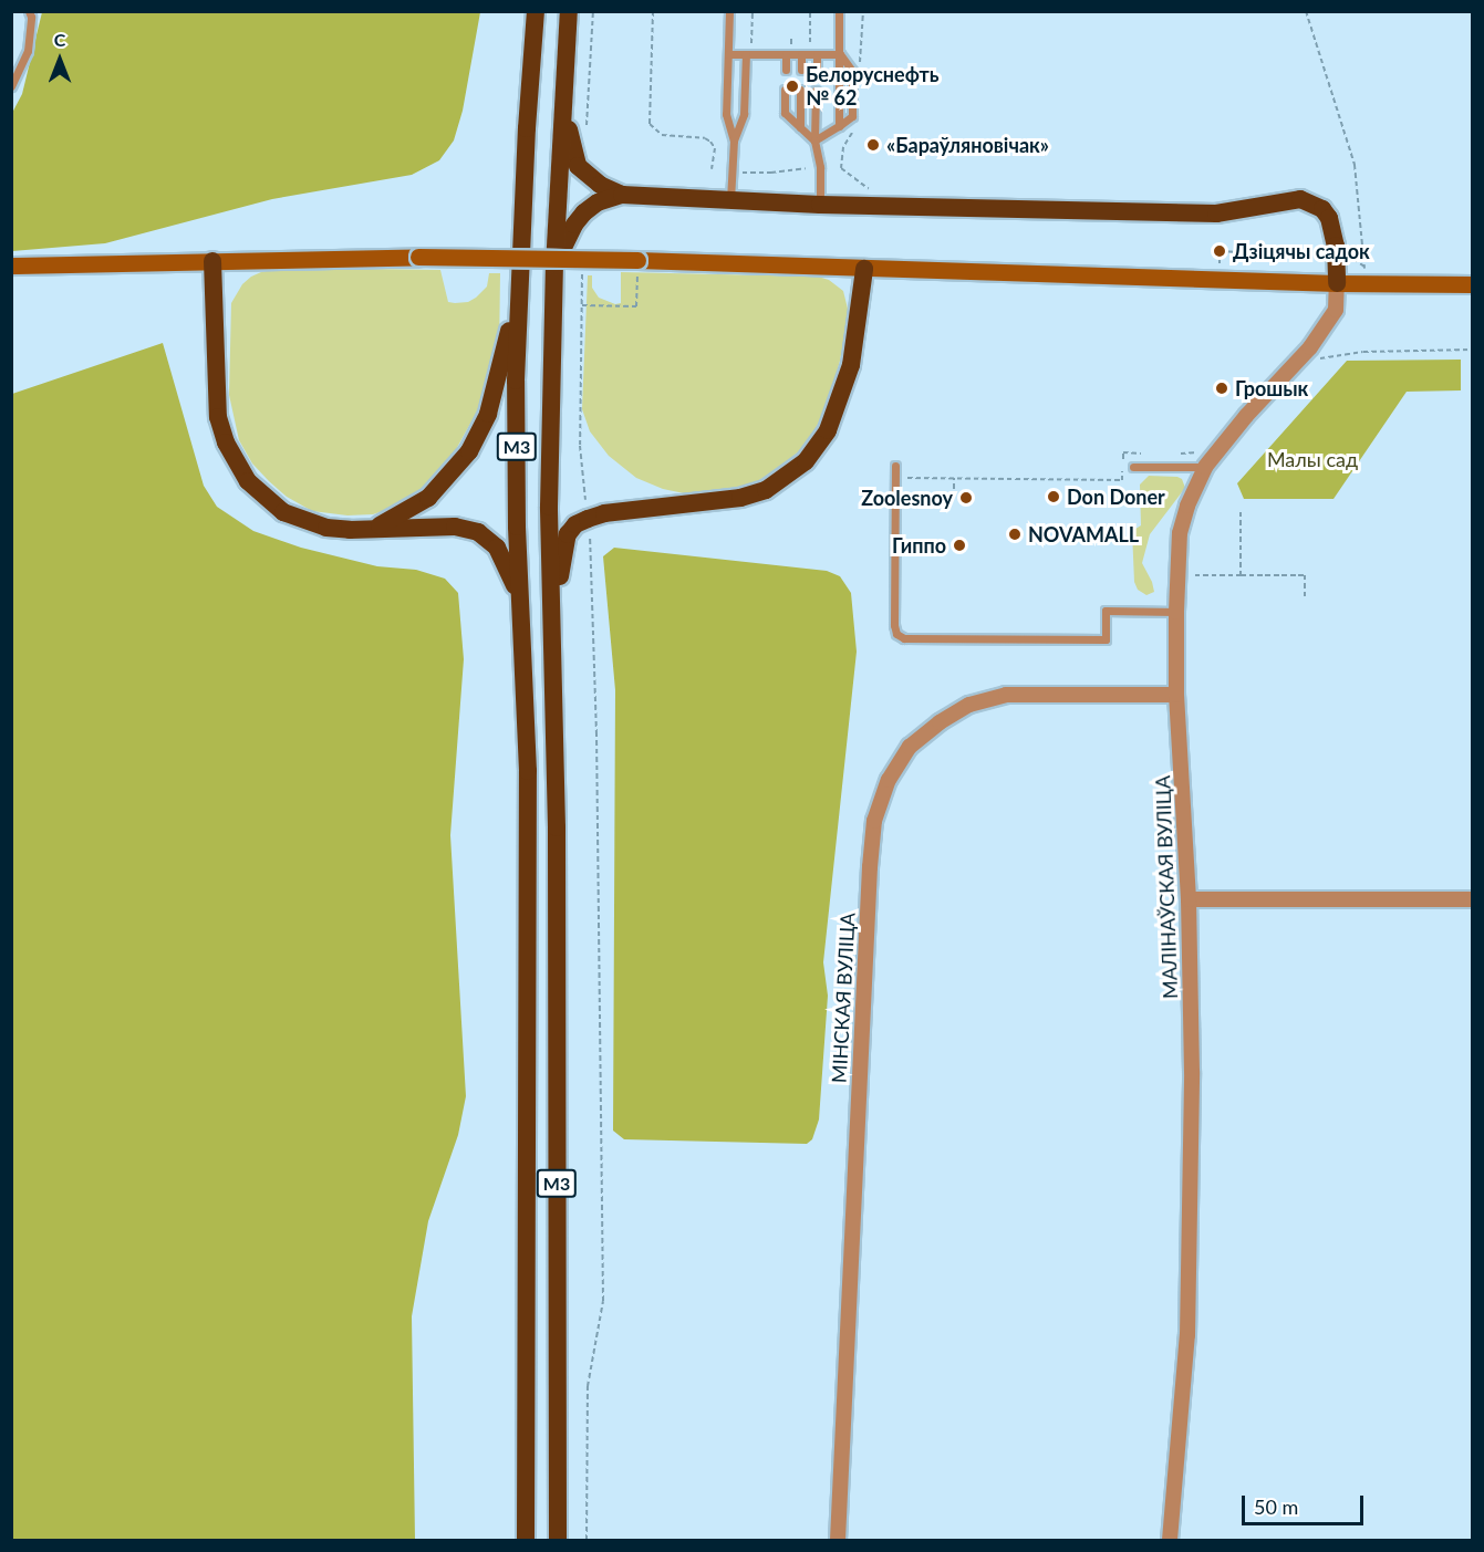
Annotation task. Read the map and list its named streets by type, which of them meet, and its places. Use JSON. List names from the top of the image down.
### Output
{
  "streets": {
    "highway": ["М3"],
    "street": ["МАЛІНАЎСКАЯ ВУЛІЦА", "МІНСКАЯ ВУЛІЦА"]
  },
  "crossings": [
    ["МАЛІНАЎСКАЯ ВУЛІЦА", "МІНСКАЯ ВУЛІЦА"]
  ],
  "parks": ["Малы сад"],
  "places": [
    "Белоруснефть № 62",
    "«Бараўляновічак»",
    "Дзіцячы садок",
    "Грошык",
    "Don Doner",
    "Zoolesnoy",
    "NOVAMALL",
    "Гиппо"
  ],
  "scale_bar": "50 m",
  "north": "top"
}
